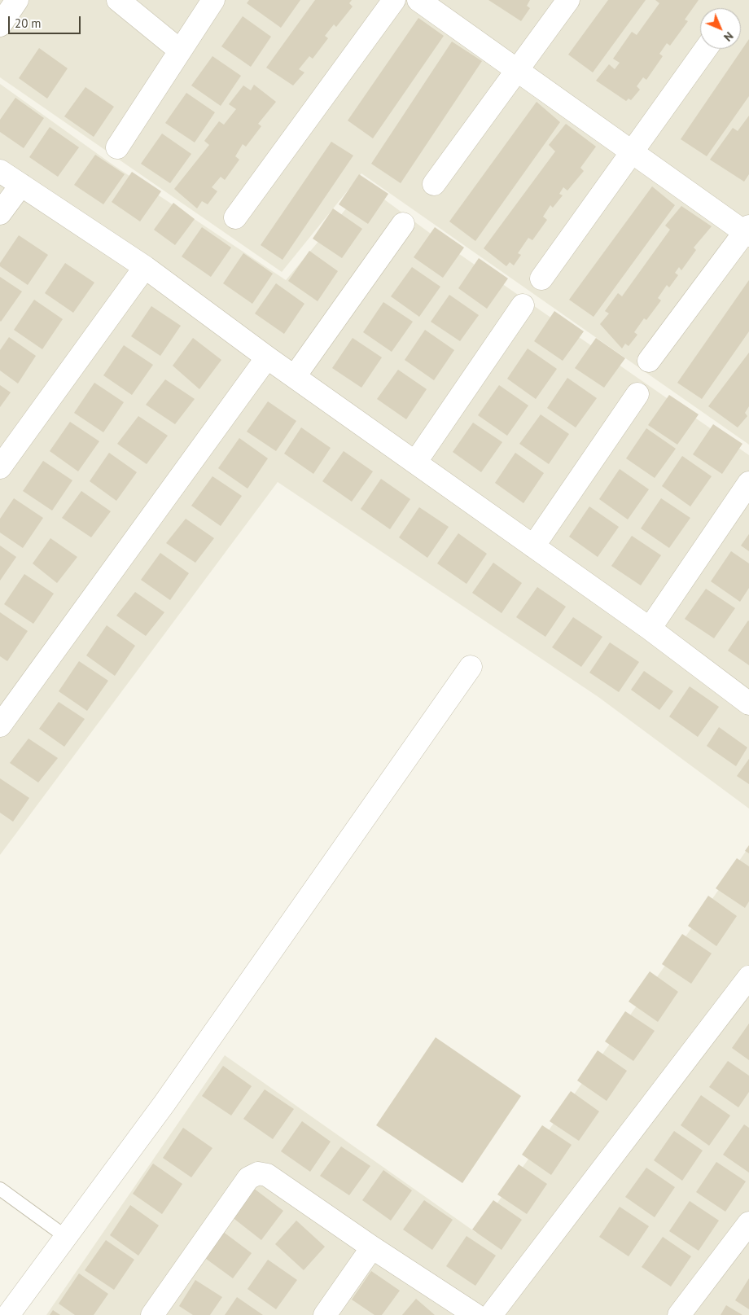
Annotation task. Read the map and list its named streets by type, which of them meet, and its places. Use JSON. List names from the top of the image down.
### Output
{
  "scale_bar": "20 m",
  "north": "bottom right"
}
